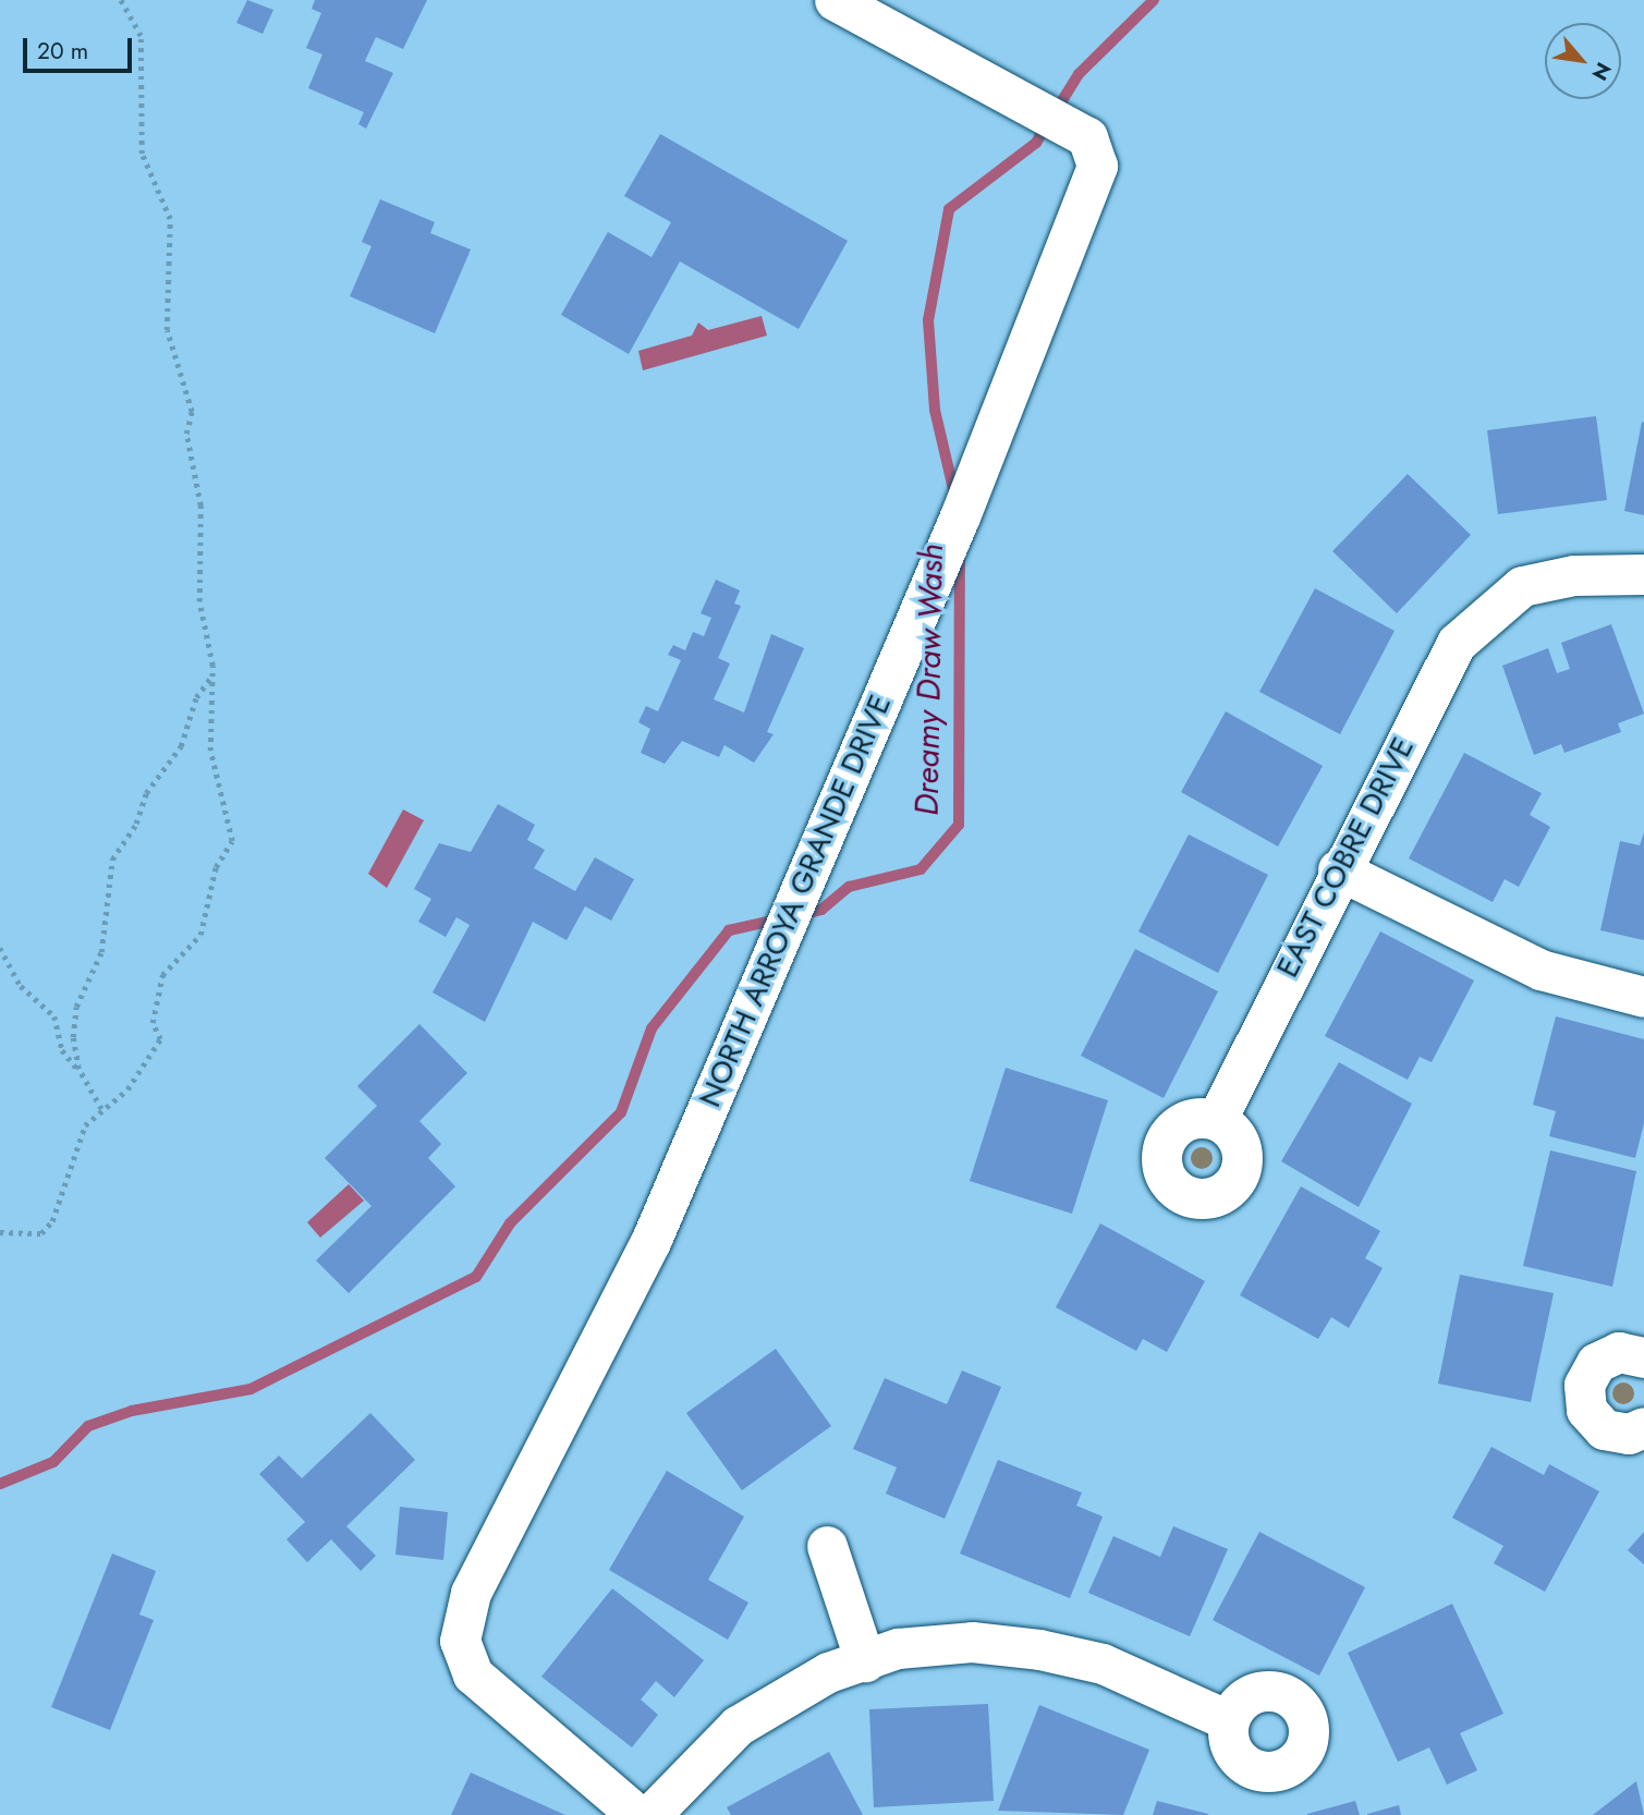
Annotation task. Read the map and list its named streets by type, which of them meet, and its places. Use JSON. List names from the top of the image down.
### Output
{
  "streets": {
    "street": ["EAST COBRE DRIVE", "NORTH ARROYA GRANDE DRIVE"]
  },
  "water": ["Dreamy Draw Wash"],
  "scale_bar": "20 m",
  "north": "bottom right"
}
